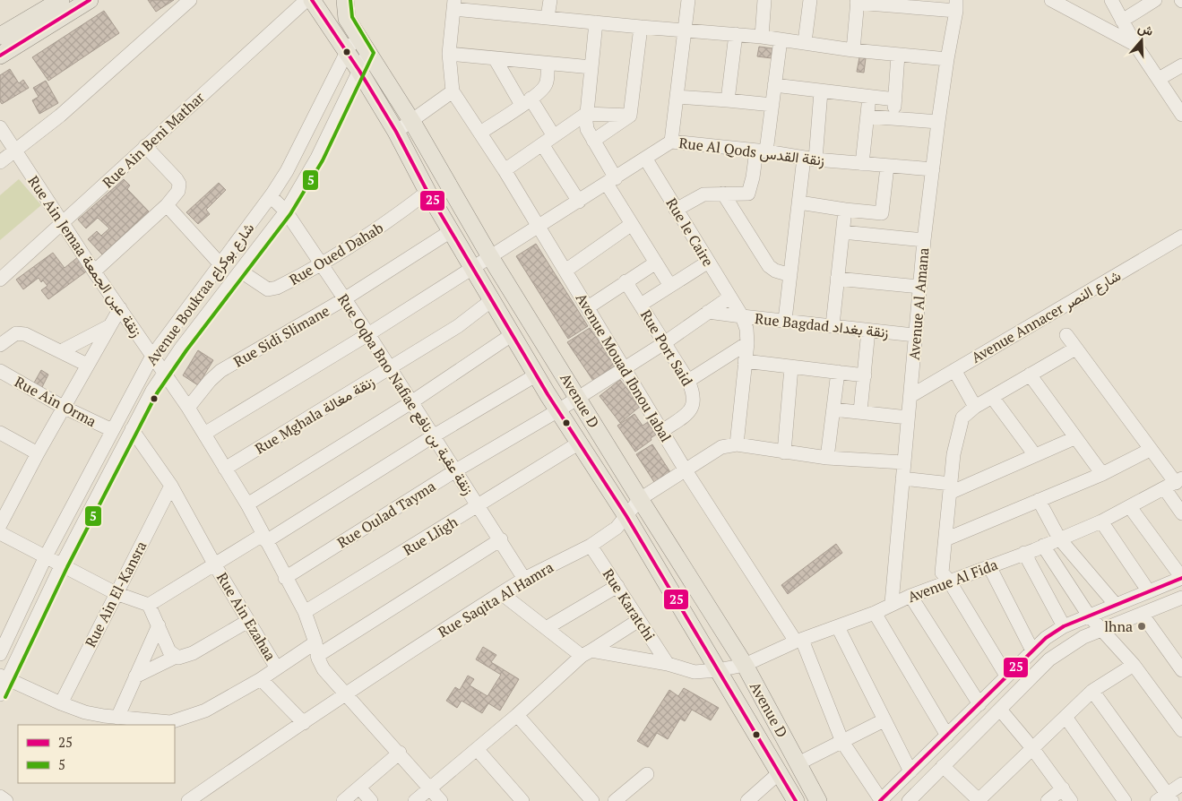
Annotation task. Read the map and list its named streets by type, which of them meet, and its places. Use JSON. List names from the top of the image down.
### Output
{
  "streets": {
    "main road": ["Avenue D"],
    "street": [
      "Rue Ain Beni Mathar",
      "Rue Al Qods زنقة القدس",
      "Rue le Caire",
      "Rue Oued Dahab",
      "Rue Ain Jemaa زنقة عين الجمعة",
      "Avenue Boukraa شارع بوكراع",
      "Avenue Al Amana",
      "Avenue Annacer شارع النصر",
      "Rue Bagdad زنقة بغداد",
      "Rue Sidi Slimane",
      "Rue Port Said",
      "Avenue Mouad Ibnou Jabal",
      "Rue Oqba Bno Nafiae زنقة عقبة بن نافع",
      "Rue Ain Orma",
      "Rue Mghala زنقة مغالة",
      "Rue Oulad Tayma",
      "Rue Lligh",
      "Avenue Al Fida",
      "Rue Ain El-Kansra",
      "Rue Saqita Al Hamra",
      "Rue Karatchi",
      "Rue Ain Ezahaa"
    ]
  },
  "crossings": [
    ["Rue Ain Beni Mathar", "Rue Ain Jemaa زنقة عين الجمعة"],
    ["Rue Al Qods زنقة القدس", "Rue le Caire"],
    ["Rue Al Qods زنقة القدس", "Rue Ain Jemaa زنقة عين الجمعة"],
    ["Rue Al Qods زنقة القدس", "Avenue Al Amana"],
    ["Rue Al Qods زنقة القدس", "Avenue Mouad Ibnou Jabal"],
    ["Rue Al Qods زنقة القدس", "Rue Oqba Bno Nafiae زنقة عقبة بن نافع"],
    ["Rue Al Qods زنقة القدس", "Avenue D"],
    ["Rue le Caire", "Rue Bagdad زنقة بغداد"],
    ["Rue Oued Dahab", "Avenue Boukraa شارع بوكراع"],
    ["Rue Oued Dahab", "Rue Oqba Bno Nafiae زنقة عقبة بن نافع"],
    ["Rue Oued Dahab", "Avenue D"],
    ["Rue Ain Jemaa زنقة عين الجمعة", "Avenue Boukraa شارع بوكراع"],
    ["Rue Ain Jemaa زنقة عين الجمعة", "Rue Sidi Slimane"],
    ["Rue Ain Jemaa زنقة عين الجمعة", "Rue Mghala زنقة مغالة"],
    ["Rue Ain Jemaa زنقة عين الجمعة", "Rue Oulad Tayma"],
    ["Rue Ain Jemaa زنقة عين الجمعة", "Rue Lligh"],
    ["Rue Ain Jemaa زنقة عين الجمعة", "Rue Saqita Al Hamra"],
    ["Avenue Boukraa شارع بوكراع", "Rue Oqba Bno Nafiae زنقة عقبة بن نافع"],
    ["Avenue Boukraa شارع بوكراع", "Avenue D"],
    ["Avenue Boukraa شارع بوكراع", "Rue Ain Orma"],
    ["Avenue Boukraa شارع بوكراع", "Rue Ain Ezahaa"],
    ["Avenue Al Amana", "Avenue Annacer شارع النصر"],
    ["Avenue Al Amana", "Rue Bagdad زنقة بغداد"],
    ["Avenue Al Amana", "Avenue Al Fida"],
    ["Rue Sidi Slimane", "Rue Oqba Bno Nafiae زنقة عقبة بن نافع"],
    ["Rue Sidi Slimane", "Avenue D"],
    ["Rue Port Said", "Avenue Mouad Ibnou Jabal"],
    ["Avenue Mouad Ibnou Jabal", "Avenue Al Fida"],
    ["Avenue Mouad Ibnou Jabal", "Rue Saqita Al Hamra"],
    ["Rue Oqba Bno Nafiae زنقة عقبة بن نافع", "Rue Mghala زنقة مغالة"],
    ["Rue Oqba Bno Nafiae زنقة عقبة بن نافع", "Rue Oulad Tayma"],
    ["Rue Oqba Bno Nafiae زنقة عقبة بن نافع", "Rue Lligh"],
    ["Rue Oqba Bno Nafiae زنقة عقبة بن نافع", "Rue Saqita Al Hamra"],
    ["Avenue D", "Rue Mghala زنقة مغالة"],
    ["Avenue D", "Rue Oulad Tayma"],
    ["Avenue D", "Rue Lligh"],
    ["Avenue D", "Avenue Al Fida"],
    ["Avenue D", "Rue Saqita Al Hamra"],
    ["Avenue Al Fida", "Rue Karatchi"],
    ["Rue Ain El-Kansra", "Rue Ain Ezahaa"],
    ["Rue Saqita Al Hamra", "Rue Karatchi"]
  ],
  "places": ["lhna"],
  "lines": ["transit line 25", "transit line 5"],
  "legend": ["25", "5"],
  "north": "top"
}
